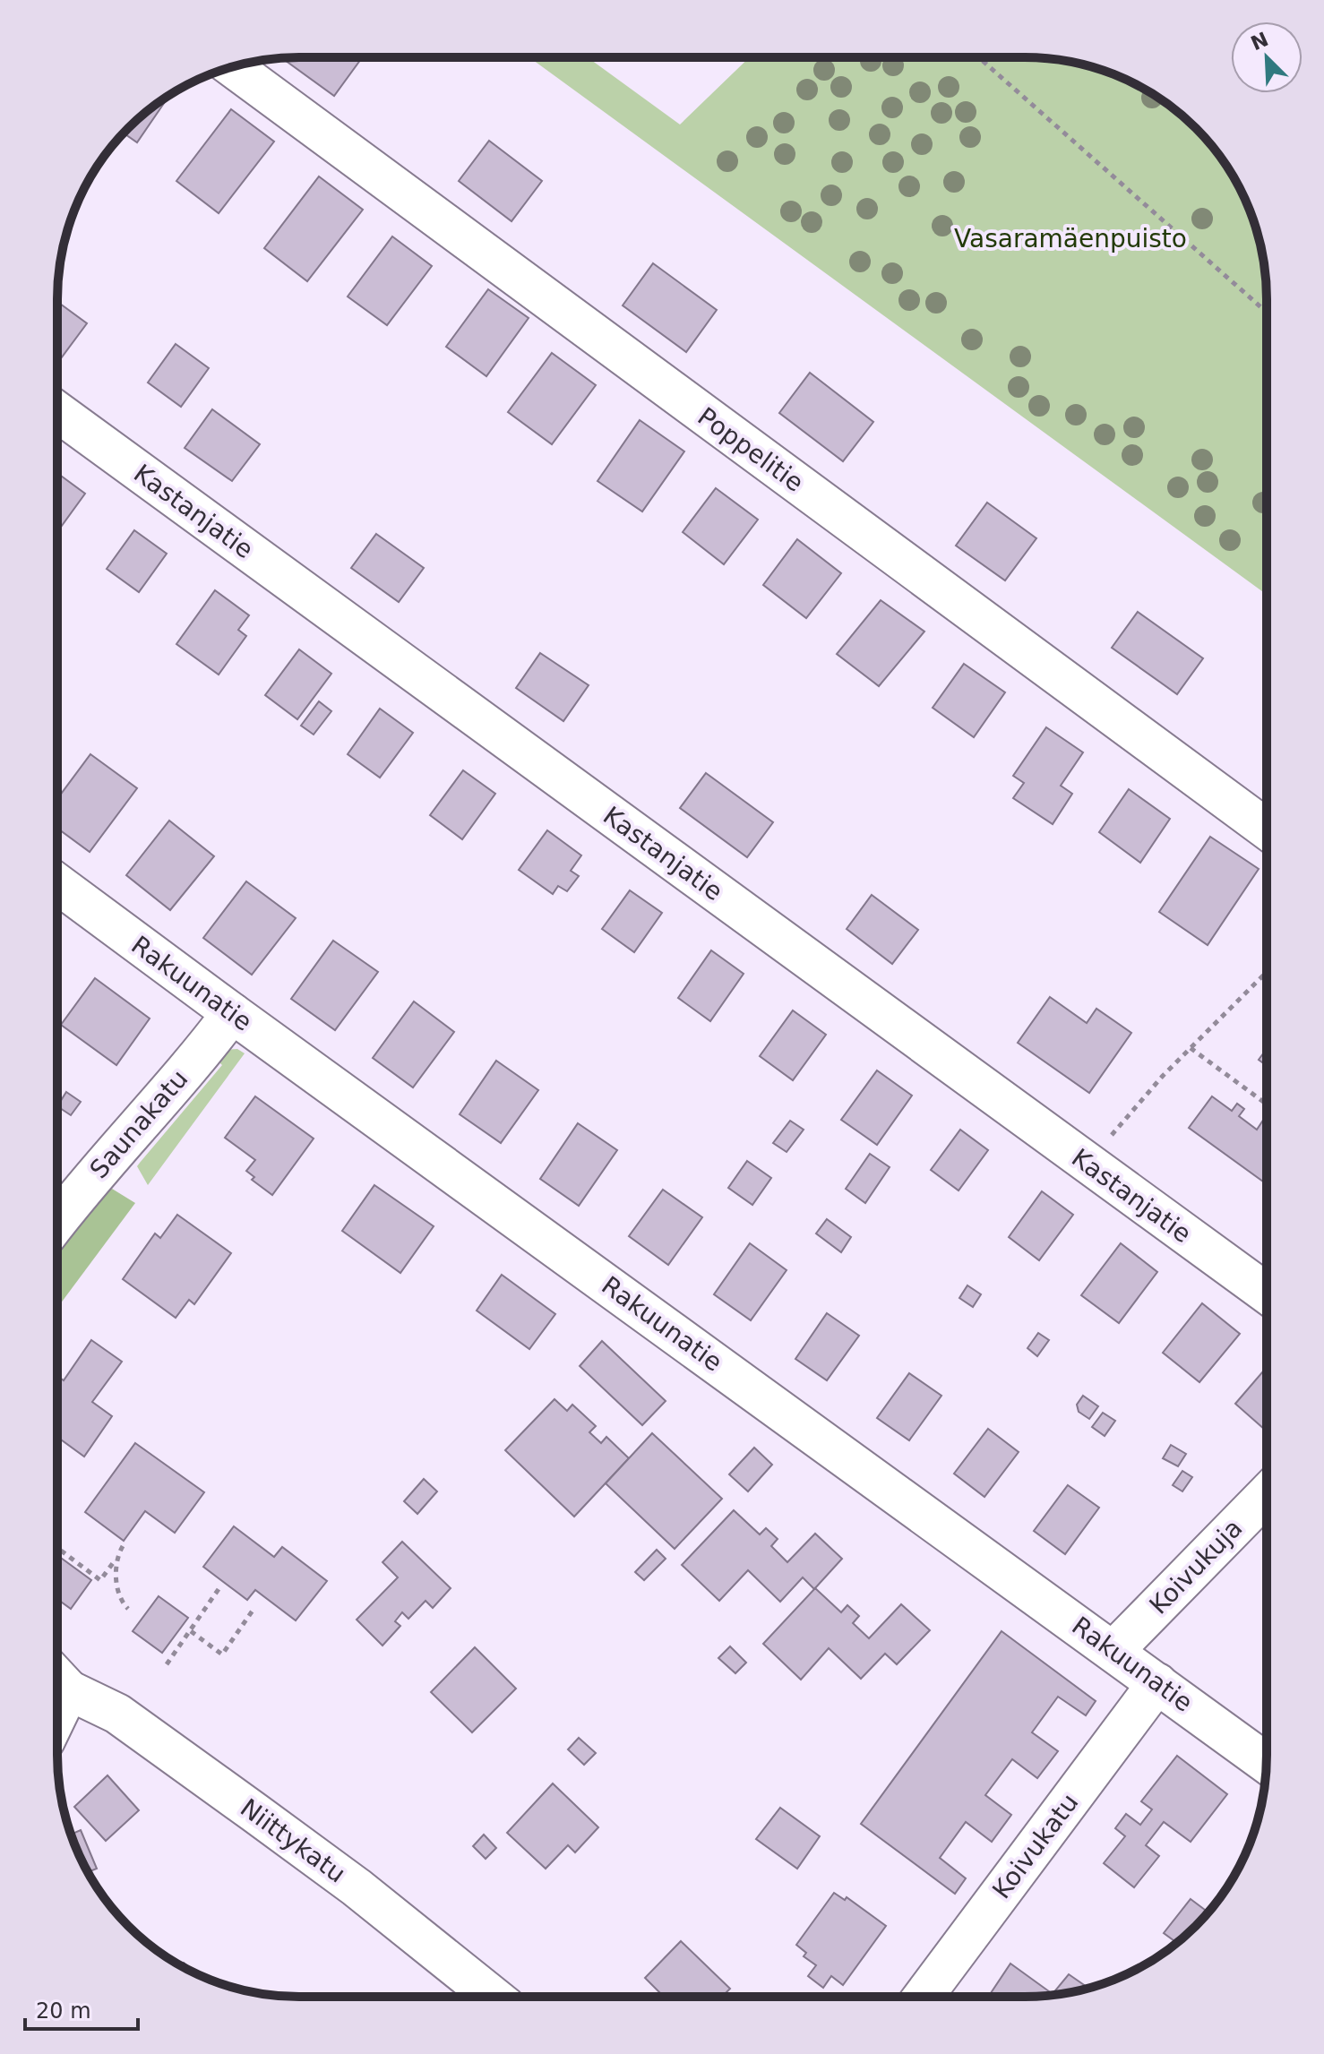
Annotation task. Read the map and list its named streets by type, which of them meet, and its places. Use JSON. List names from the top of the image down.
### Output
{
  "streets": {
    "street": [
      "Poppelitie",
      "Kastanjatie",
      "Rakuunatie",
      "Saunakatu",
      "Koivukuja",
      "Niittykatu",
      "Koivukatu"
    ]
  },
  "crossings": [
    ["Rakuunatie", "Saunakatu"],
    ["Rakuunatie", "Koivukuja"],
    ["Rakuunatie", "Koivukatu"]
  ],
  "parks": ["Vasaramäenpuisto"],
  "scale_bar": "20 m",
  "north": "top left"
}
